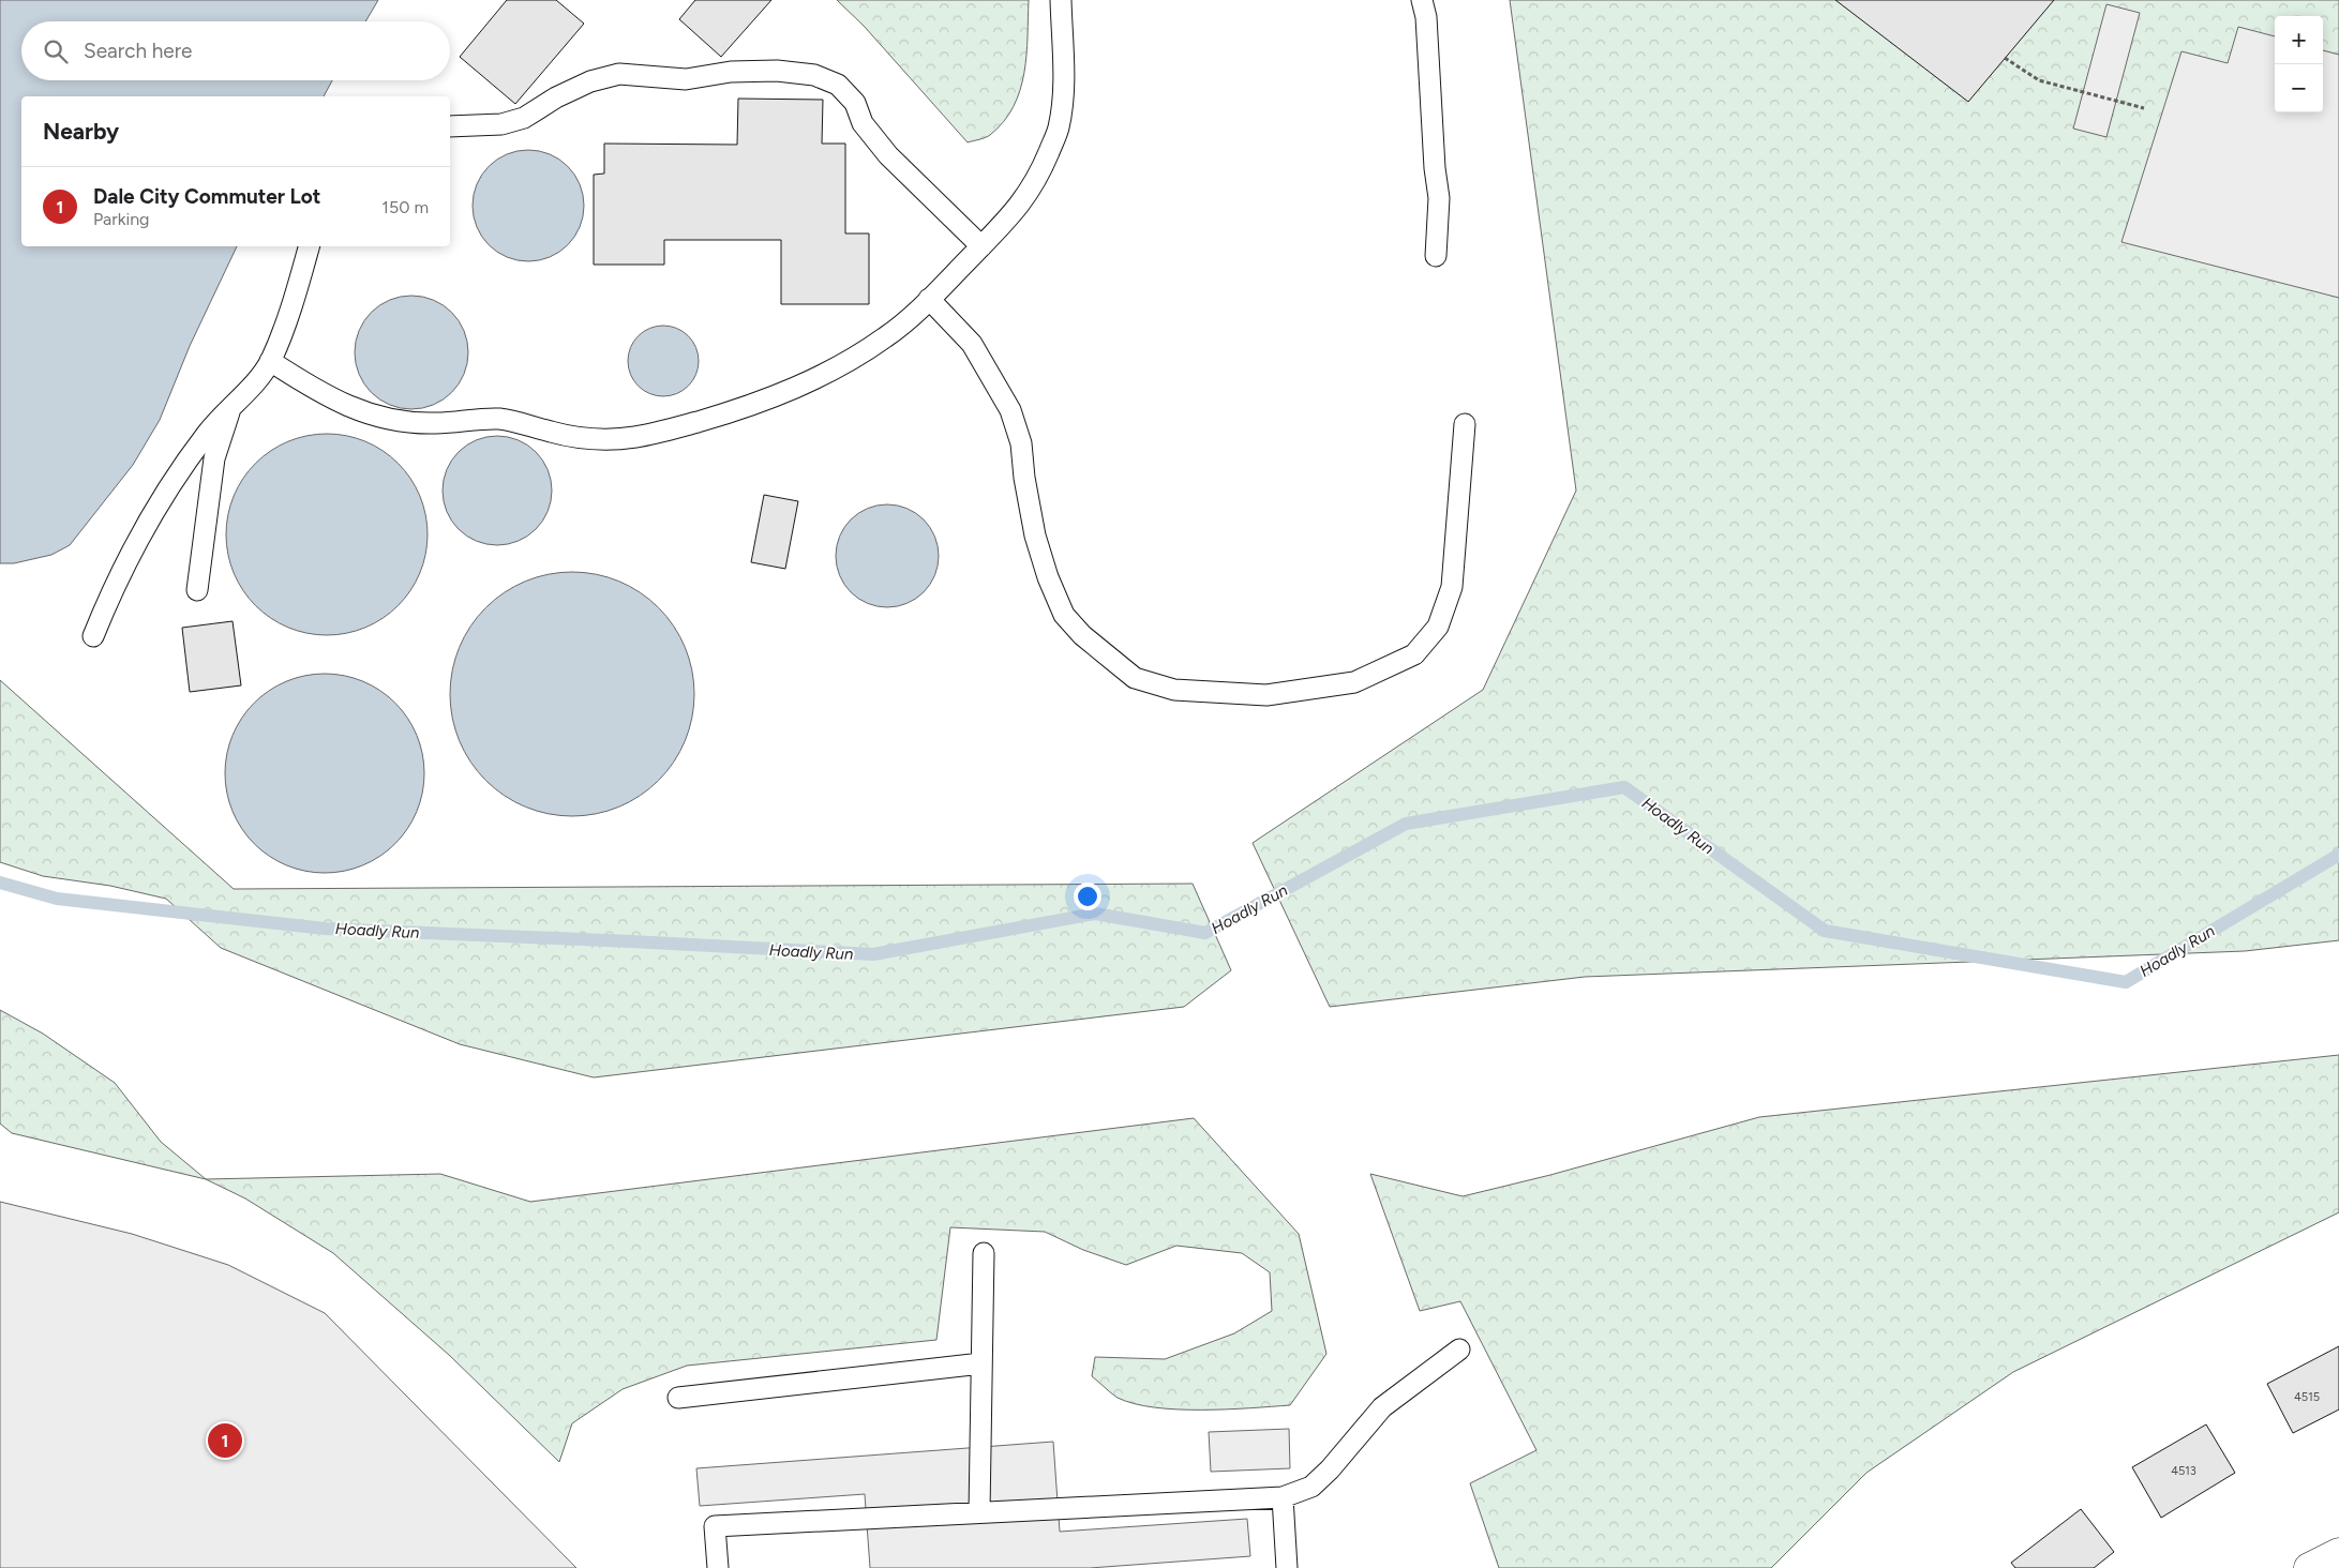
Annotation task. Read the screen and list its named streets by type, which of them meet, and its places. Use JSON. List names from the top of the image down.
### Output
{
  "water": ["Hoadly Run"],
  "house_numbers": ["4515", "4513"],
  "page": {
    "map_buttons": ["+", "−"],
    "search": "Search here",
    "heading": "Nearby",
    "list": [
      {
        "mark": "1",
        "name": "Dale City Commuter Lot",
        "note": "Parking",
        "value": "150 m"
      }
    ],
    "pins": "1"
  }
}
